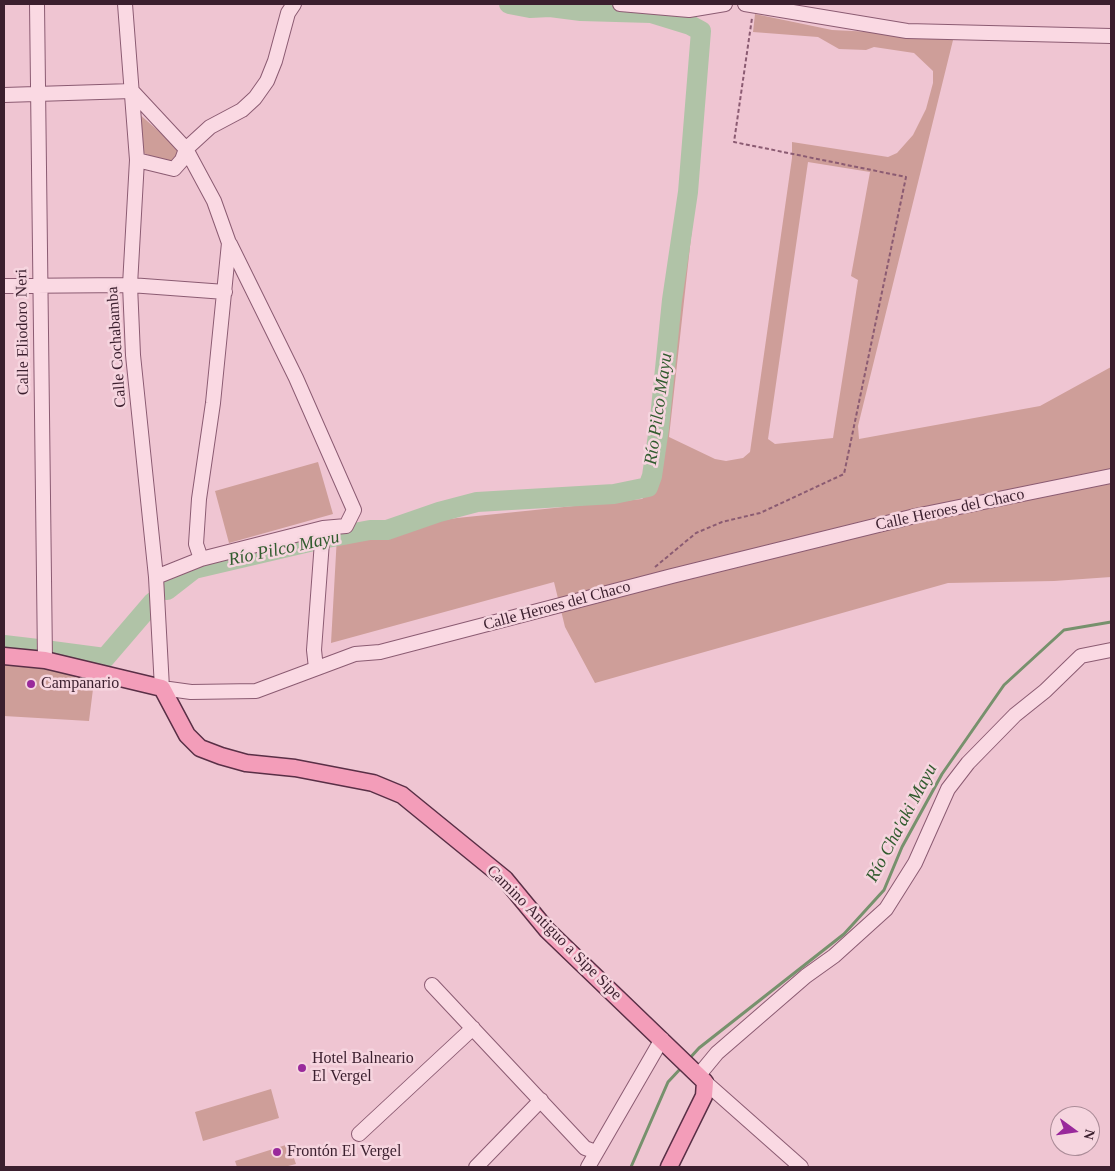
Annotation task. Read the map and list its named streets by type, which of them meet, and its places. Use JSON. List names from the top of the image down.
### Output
{
  "streets": {
    "main road": ["Calle Heroes del Chaco", "Camino Antiguo a Sipe Sipe"],
    "street": ["Calle Eliodoro Neri", "Calle Cochabamba"]
  },
  "crossings": [
    ["Calle Eliodoro Neri", "Calle Heroes del Chaco"],
    ["Calle Cochabamba", "Calle Heroes del Chaco"],
    ["Calle Cochabamba", "Camino Antiguo a Sipe Sipe"],
    ["Calle Heroes del Chaco", "Camino Antiguo a Sipe Sipe"]
  ],
  "water": ["Río Pilco Mayu", "Río Cha'aki Mayu"],
  "places": ["Campanario", "Hotel Balneario El Vergel", "Frontón El Vergel"],
  "north": "right"
}
